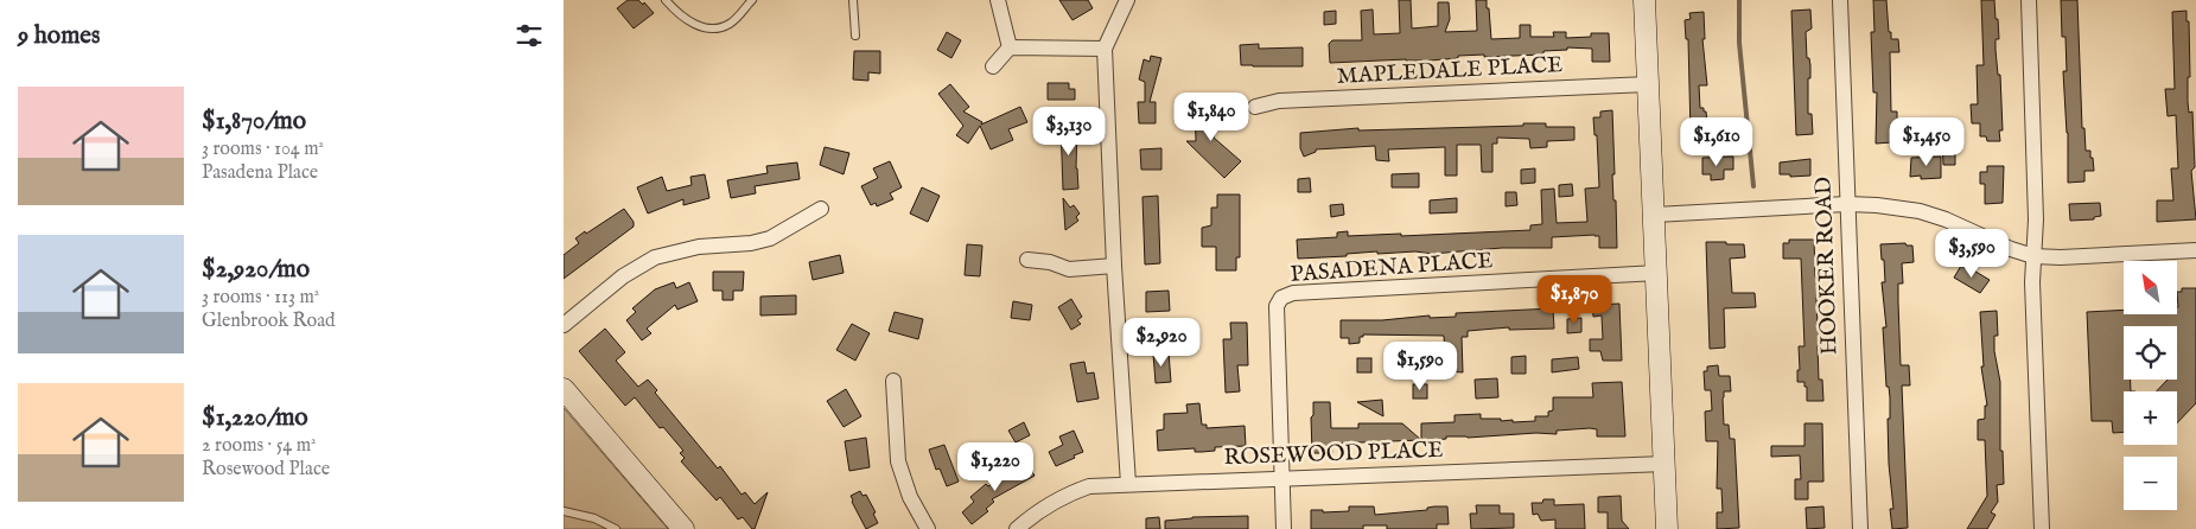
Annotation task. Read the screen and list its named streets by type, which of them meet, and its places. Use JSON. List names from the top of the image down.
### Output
{
  "streets": {
    "street": [
      "MAPLEDALE PLACE",
      "HOOKER ROAD",
      "PASADENA PLACE",
      "ROSEWOOD PLACE"
    ]
  },
  "crossings": [
    ["PASADENA PLACE", "ROSEWOOD PLACE"]
  ],
  "north": "top left",
  "page": {
    "heading": "9 homes",
    "list": [
      {
        "name": "$1,870/mo",
        "note": "3 rooms · 104 m² · Pasadena Place"
      },
      {
        "name": "$2,920/mo",
        "note": "3 rooms · 113 m² · Glenbrook Road"
      },
      {
        "name": "$1,220/mo",
        "note": "2 rooms · 54 m² · Rosewood Place"
      }
    ],
    "price": [
      "$1,840",
      "$3,130",
      "$1,610",
      "$1,450",
      "$3,590",
      "$1,870",
      "$2,920",
      "$1,590",
      "$1,220"
    ],
    "map_buttons": ["+", "−"]
  }
}
